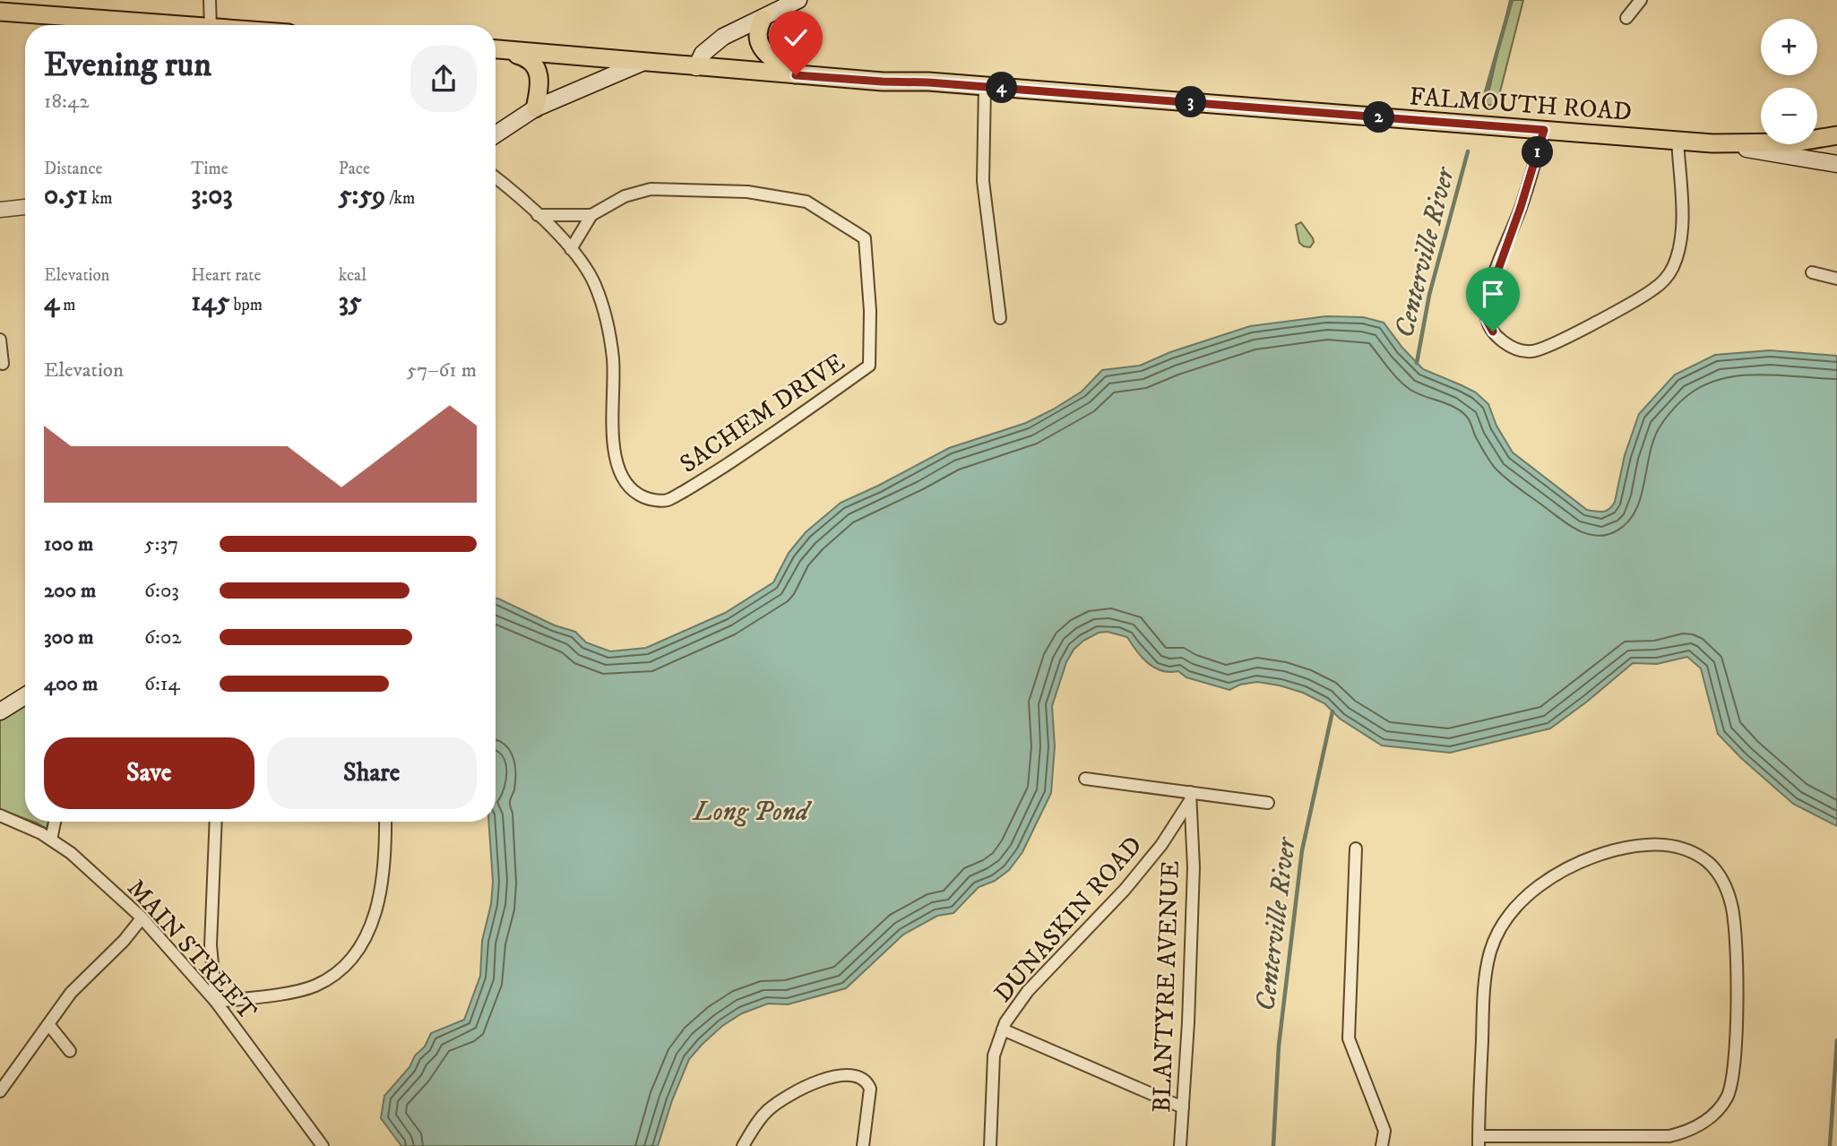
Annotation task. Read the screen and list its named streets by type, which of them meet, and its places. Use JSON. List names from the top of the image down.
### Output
{
  "streets": {
    "main road": ["FALMOUTH ROAD"],
    "street": [
      "SACHEM DRIVE",
      "DUNASKIN ROAD",
      "MAIN STREET",
      "BLANTYRE AVENUE"
    ]
  },
  "crossings": [
    ["DUNASKIN ROAD", "BLANTYRE AVENUE"]
  ],
  "water": ["Centerville River", "Long Pond"],
  "page": {
    "map_buttons": ["+", "−"],
    "heading": ["Evening run", "18:42"],
    "pins": [
      "4",
      "3",
      "2",
      "1"
    ],
    "stats": [
      ["Distance", "0.51 km"],
      ["Time", "3:03"],
      ["Pace", "5:59 /km"],
      ["Elevation", "4 m"],
      ["Heart rate", "145 bpm"],
      ["kcal", "35"]
    ],
    "chart": ["Elevation", "57–61 m"],
    "list": [
      {
        "name": "100 m",
        "note": "5:37"
      },
      {
        "name": "200 m",
        "note": "6:03"
      },
      {
        "name": "300 m",
        "note": "6:02"
      },
      {
        "name": "400 m",
        "note": "6:14"
      }
    ],
    "buttons": ["Save", "Share"]
  }
}
